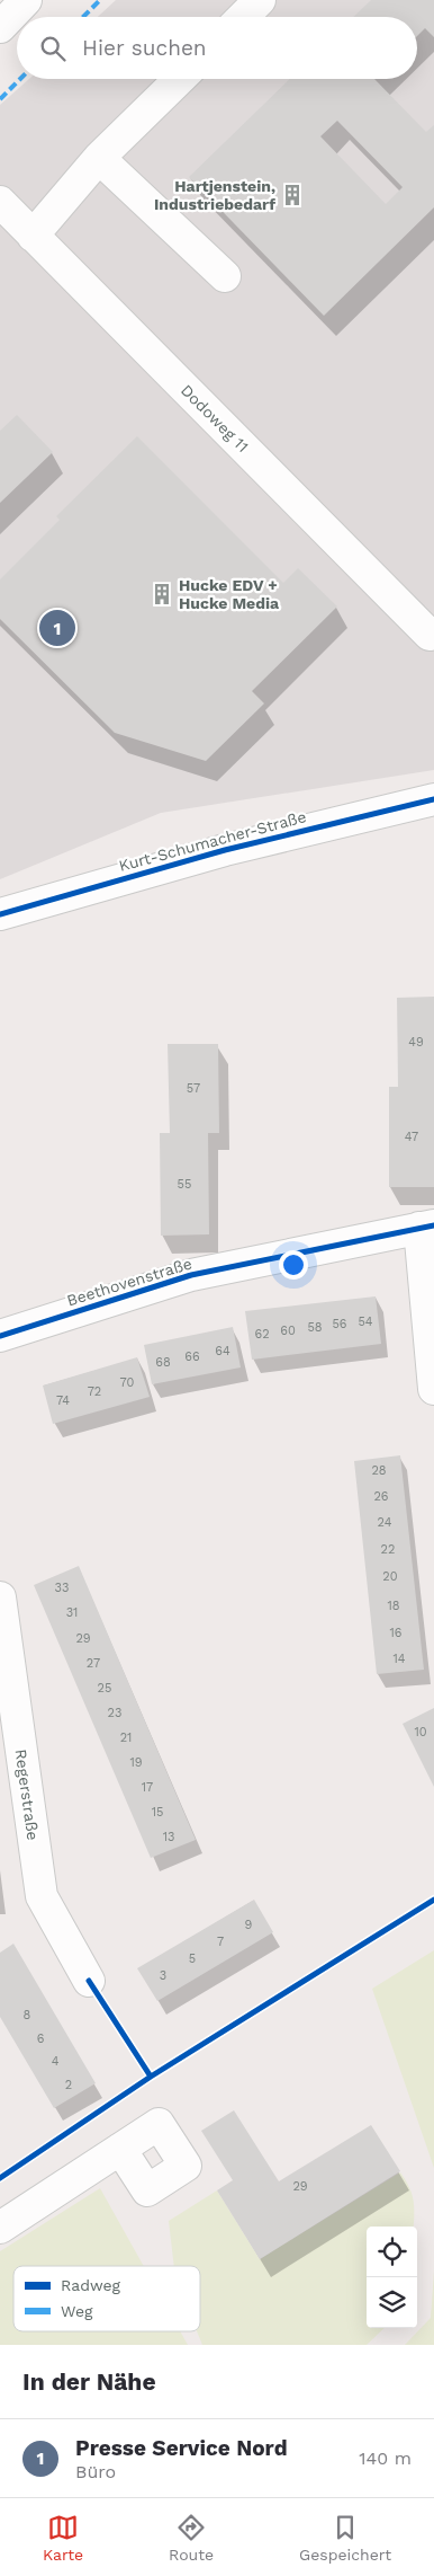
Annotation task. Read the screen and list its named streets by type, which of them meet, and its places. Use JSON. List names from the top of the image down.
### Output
{
  "streets": {
    "street": [
      "Dodoweg 11",
      "Kurt-Schumacher-Straße",
      "Beethovenstraße",
      "Regerstraße"
    ]
  },
  "places": {
    "building": ["Hartjenstein, Industriebedarf", "Hucke EDV + Hucke Media"]
  },
  "house_numbers": [
    "49",
    "57",
    "47",
    "55",
    "54",
    "56",
    "58",
    "60",
    "62",
    "64",
    "66",
    "68",
    "70",
    "72",
    "74",
    "28",
    "26",
    "24",
    "22",
    "20",
    "33",
    "18",
    "31",
    "16",
    "29",
    "14",
    "27",
    "25",
    "23",
    "10",
    "21",
    "19",
    "17",
    "15",
    "13",
    "9",
    "7",
    "5",
    "3",
    "8",
    "6",
    "4",
    "2",
    "29"
  ],
  "legend": ["Radweg", "Weg"],
  "page": {
    "search": "Hier suchen",
    "pins": "1",
    "heading": "In der Nähe",
    "list": [
      {
        "mark": "1",
        "name": "Presse Service Nord",
        "note": "Büro",
        "value": "140 m"
      }
    ],
    "nav": ["Karte", "Route", "Gespeichert"]
  }
}
